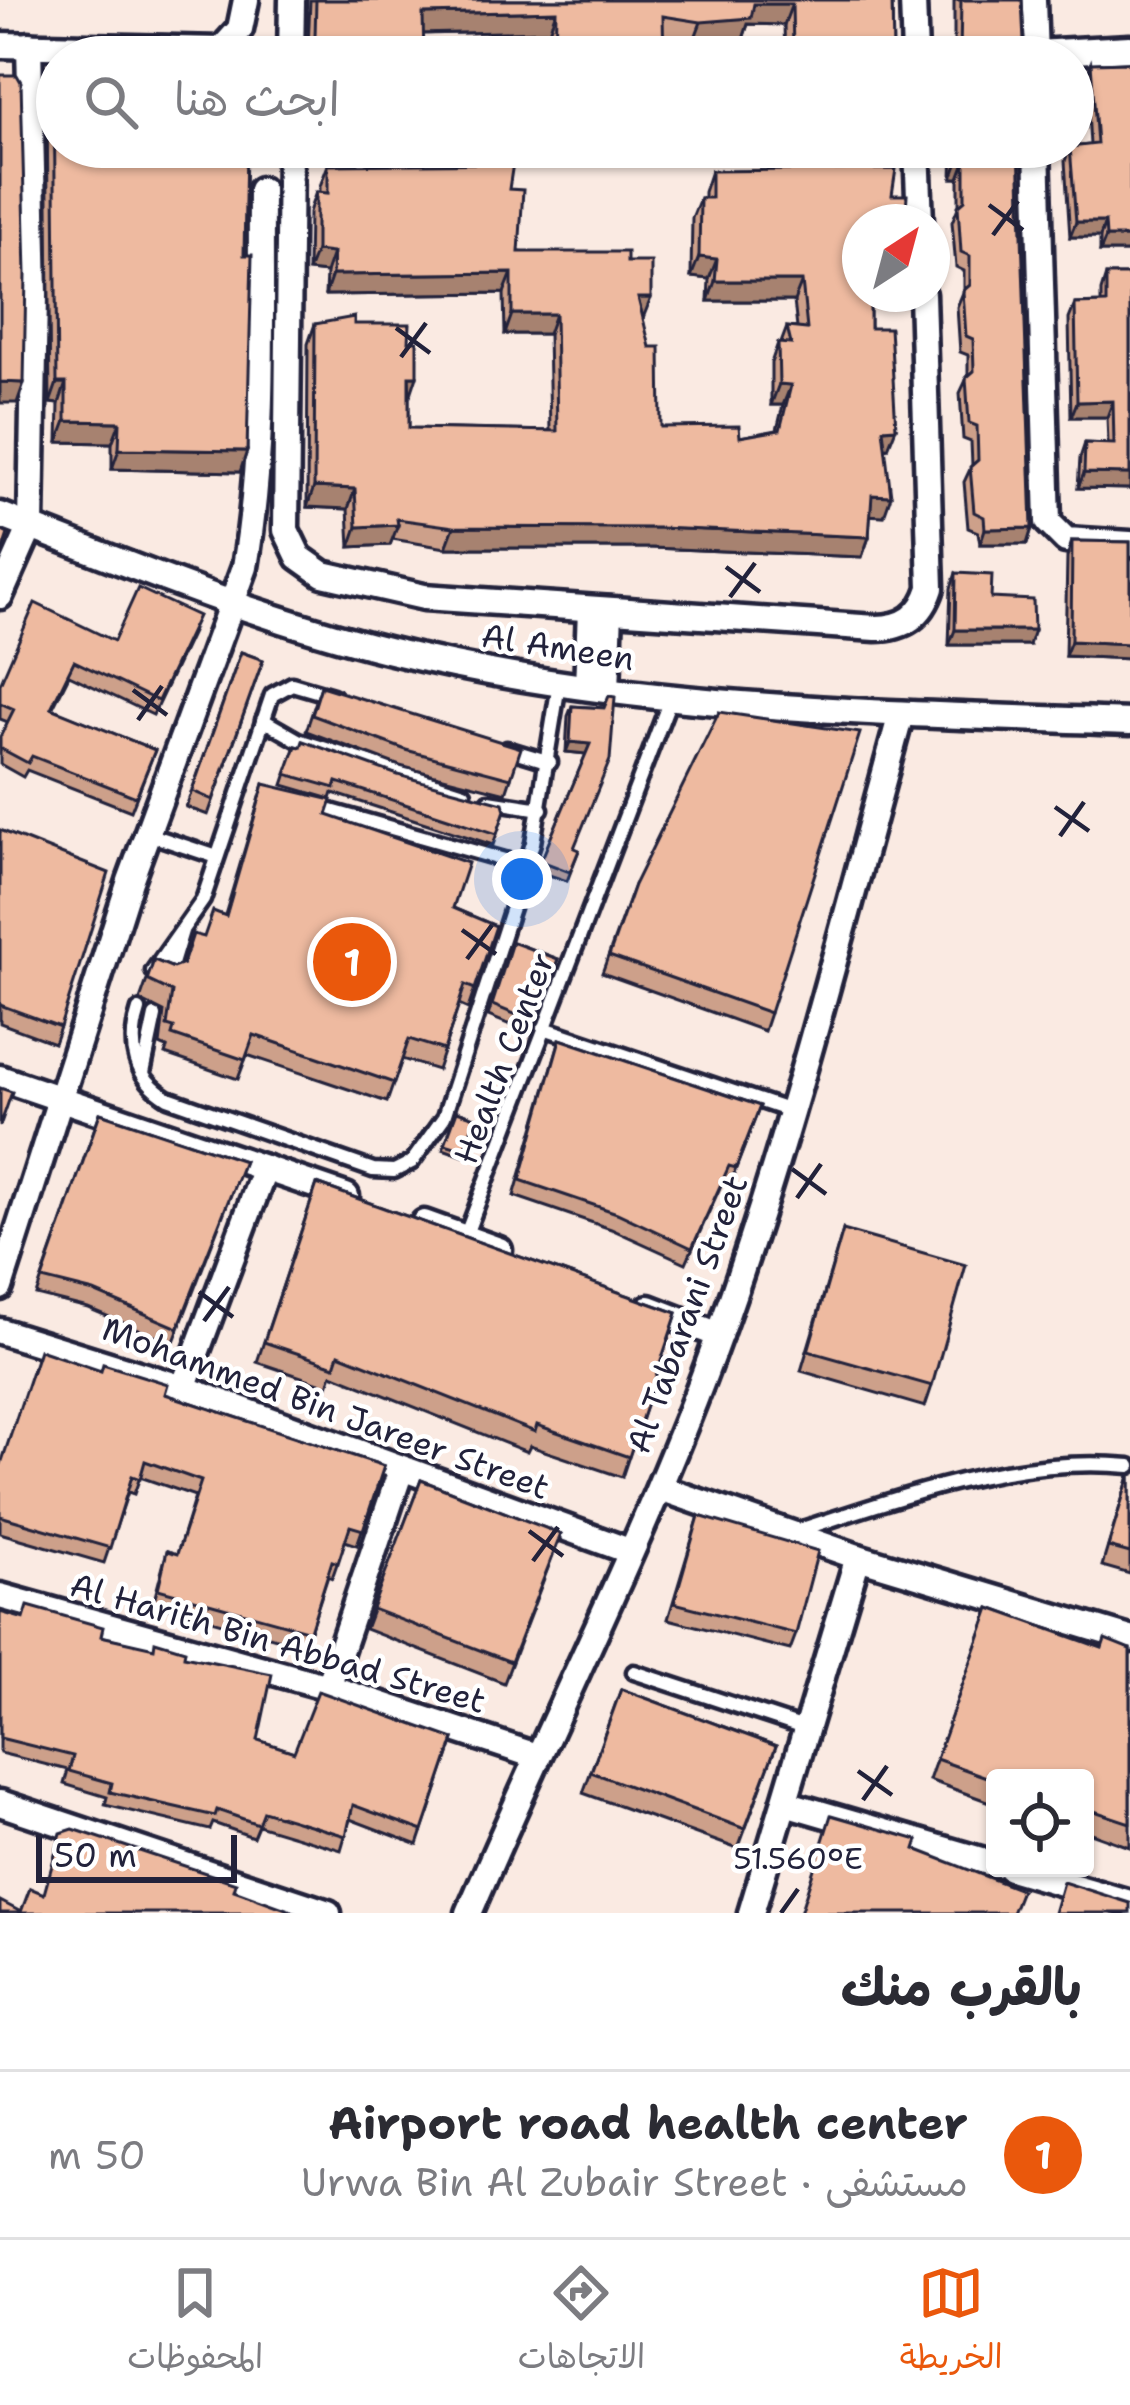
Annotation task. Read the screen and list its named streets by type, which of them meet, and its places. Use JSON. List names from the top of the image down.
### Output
{
  "streets": {
    "street": [
      "Al Ameen",
      "Al Tabarani Street",
      "Mohammed Bin Jareer Street",
      "Al Harith Bin Abbad Street"
    ],
    "lane": ["Health Center"]
  },
  "crossings": [
    ["Al Ameen", "Health Center"],
    ["Al Ameen", "Al Tabarani Street"],
    ["Al Tabarani Street", "Mohammed Bin Jareer Street"],
    ["Al Tabarani Street", "Al Harith Bin Abbad Street"]
  ],
  "scale_bar": "50 m",
  "north": "top right",
  "page": {
    "search": "ابحث هنا",
    "pins": "1",
    "scale": "50 m",
    "heading": "بالقرب منك",
    "list": [
      {
        "mark": "1",
        "name": "Airport road health center",
        "note": "مستشفى · Urwa Bin Al Zubair Street",
        "value": "50 m"
      }
    ],
    "nav": ["الخريطة", "الاتجاهات", "المحفوظات"]
  },
  "coordinates": ["51.560°E"]
}
